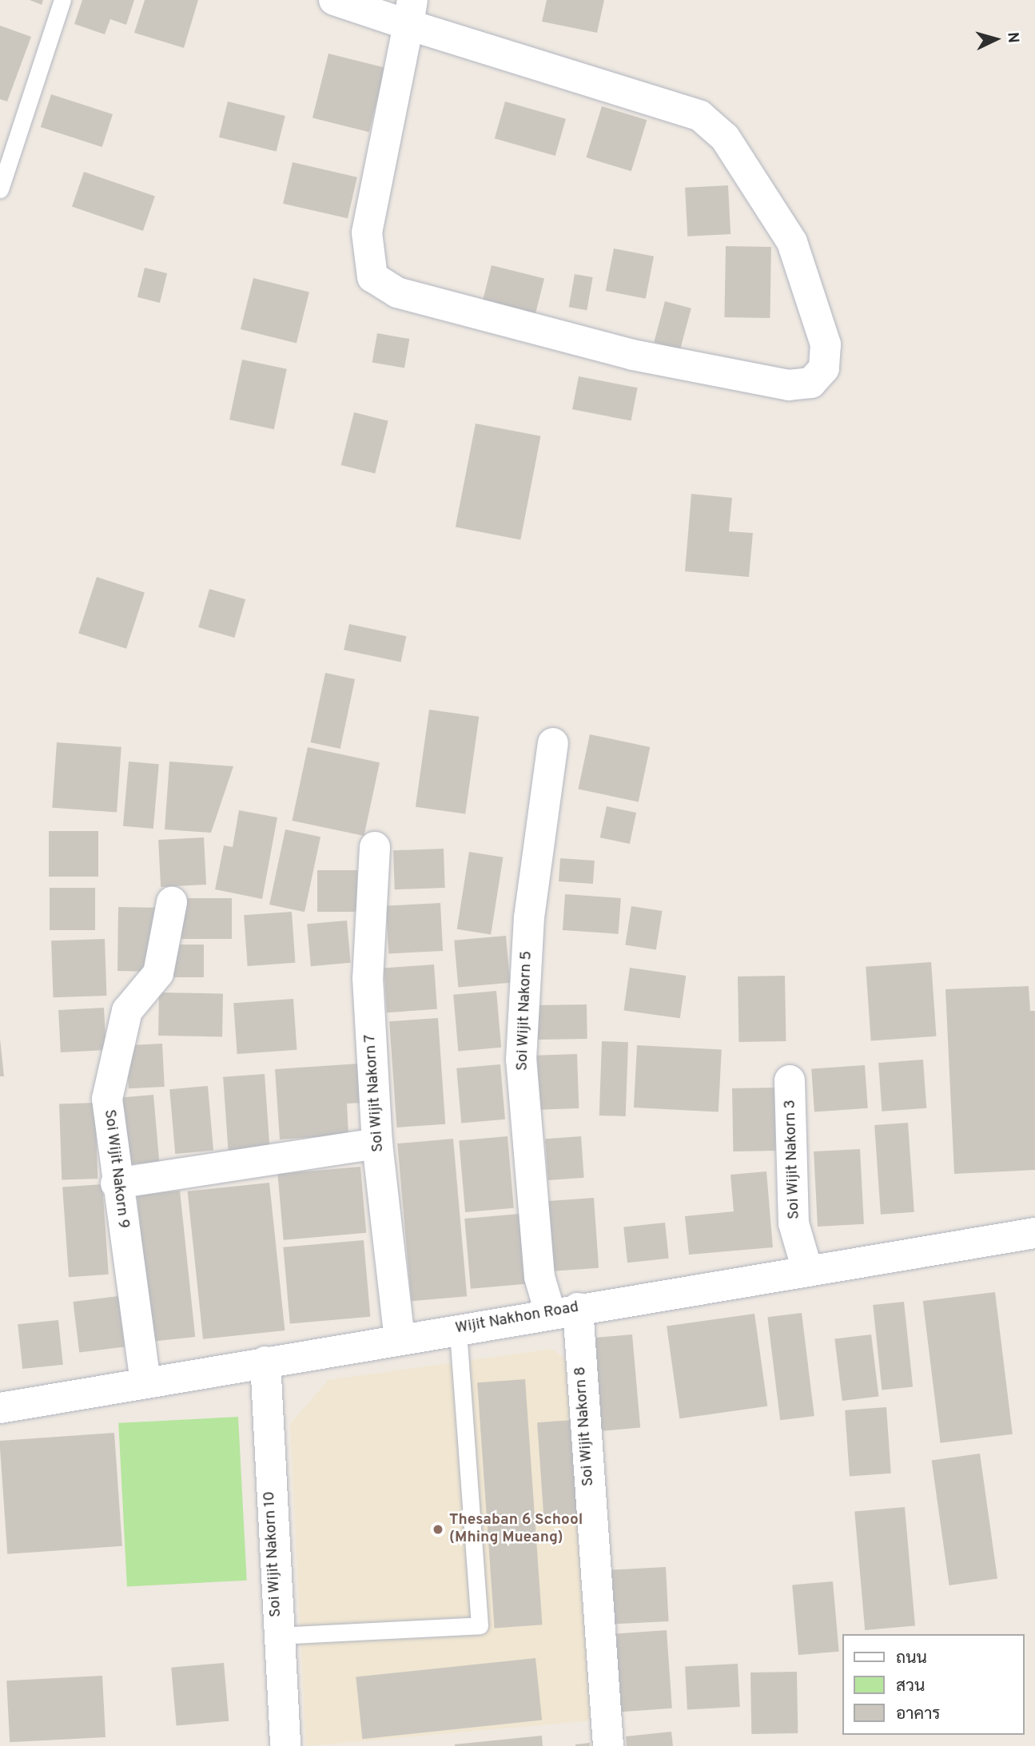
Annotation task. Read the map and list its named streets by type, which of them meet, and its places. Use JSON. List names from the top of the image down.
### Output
{
  "streets": {
    "street": [
      "Soi Wijit Nakorn 5",
      "Soi Wijit Nakorn 7",
      "Soi Wijit Nakorn 3",
      "Soi Wijit Nakorn 9",
      "Wijit Nakhon Road",
      "Soi Wijit Nakorn 8",
      "Soi Wijit Nakorn 10"
    ]
  },
  "crossings": [
    ["Soi Wijit Nakorn 5", "Wijit Nakhon Road"],
    ["Soi Wijit Nakorn 5", "Soi Wijit Nakorn 8"],
    ["Soi Wijit Nakorn 7", "Wijit Nakhon Road"],
    ["Soi Wijit Nakorn 3", "Wijit Nakhon Road"],
    ["Soi Wijit Nakorn 9", "Wijit Nakhon Road"],
    ["Wijit Nakhon Road", "Soi Wijit Nakorn 8"],
    ["Wijit Nakhon Road", "Soi Wijit Nakorn 10"]
  ],
  "places": ["Thesaban 6 School (Mhing Mueang)"],
  "legend": ["ถนน", "สวน", "อาคาร"],
  "north": "right"
}
